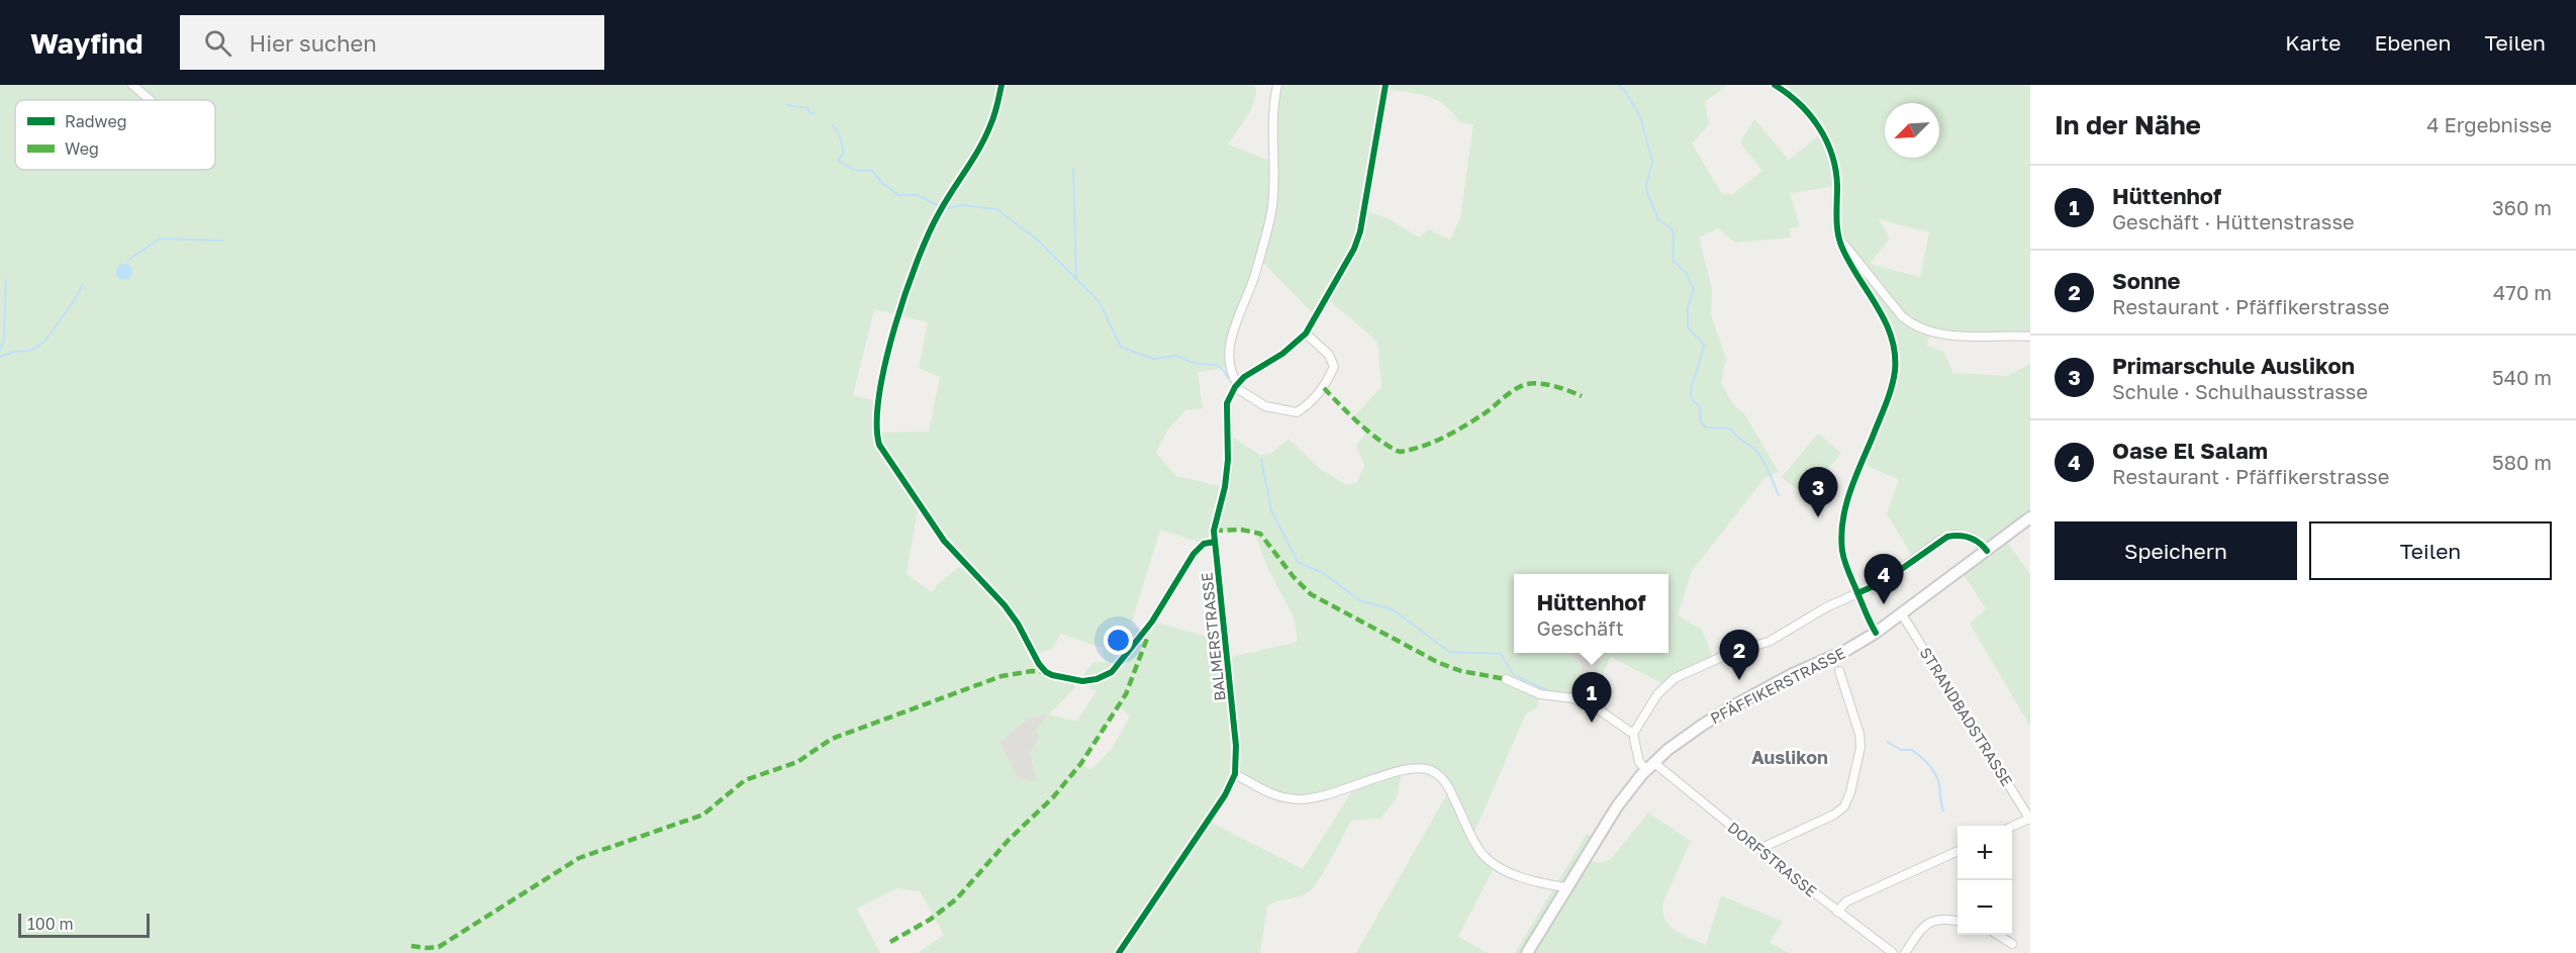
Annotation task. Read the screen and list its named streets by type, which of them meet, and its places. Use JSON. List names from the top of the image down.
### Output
{
  "streets": {
    "main road": ["PFÄFFIKERSTRASSE"],
    "street": ["BALMERSTRASSE", "STRANDBADSTRASSE", "DORFSTRASSE"]
  },
  "crossings": [
    ["PFÄFFIKERSTRASSE", "STRANDBADSTRASSE"],
    ["PFÄFFIKERSTRASSE", "DORFSTRASSE"]
  ],
  "districts": ["Auslikon"],
  "legend": ["Radweg", "Weg"],
  "scale_bar": "100 m",
  "north": "bottom left",
  "page": {
    "header": "Wayfind",
    "search": "Hier suchen",
    "nav": ["Karte", "Ebenen", "Teilen"],
    "heading": ["In der Nähe", "4 Ergebnisse"],
    "list": [
      {
        "mark": "1",
        "name": "Hüttenhof",
        "note": "Geschäft · Hüttenstrasse",
        "value": "360 m"
      },
      {
        "mark": "2",
        "name": "Sonne",
        "note": "Restaurant · Pfäffikerstrasse",
        "value": "470 m"
      },
      {
        "mark": "3",
        "name": "Primarschule Auslikon",
        "note": "Schule · Schulhausstrasse",
        "value": "540 m"
      },
      {
        "mark": "4",
        "name": "Oase El Salam",
        "note": "Restaurant · Pfäffikerstrasse",
        "value": "580 m"
      }
    ],
    "pins": [
      "3",
      "4",
      "2",
      "1"
    ],
    "buttons": ["Speichern", "Teilen"],
    "popup": ["Hüttenhof", "Geschäft"],
    "map_buttons": ["+", "−"],
    "scale": "100 m"
  }
}
